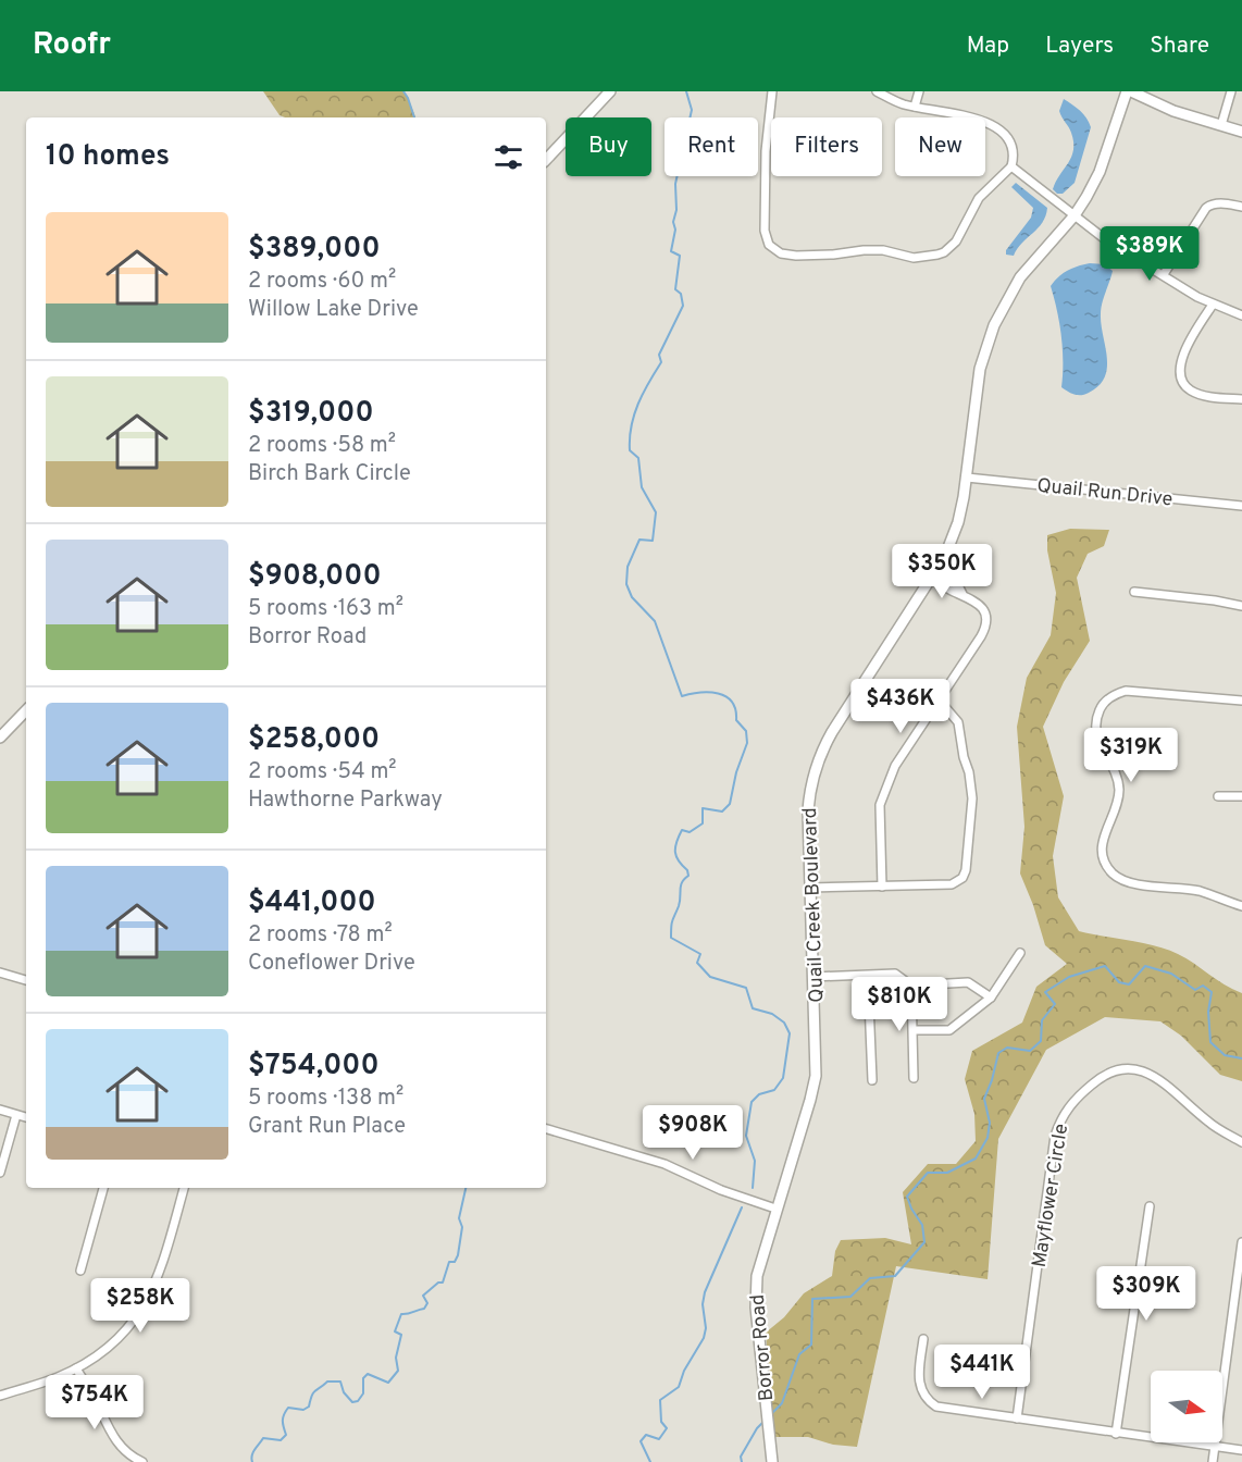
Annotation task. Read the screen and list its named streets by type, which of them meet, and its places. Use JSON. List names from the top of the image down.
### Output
{
  "streets": {
    "street": [
      "Quail Run Drive",
      "Quail Creek Boulevard",
      "Mayflower Circle",
      "Borror Road"
    ]
  },
  "crossings": [
    ["Quail Run Drive", "Quail Creek Boulevard"],
    ["Quail Creek Boulevard", "Borror Road"]
  ],
  "north": "right",
  "page": {
    "header": "Roofr",
    "nav": ["Map", "Layers", "Share"],
    "chip": [
      "Buy",
      "Rent",
      "Filters",
      "New"
    ],
    "heading": "10 homes",
    "list": [
      {
        "name": "$389,000",
        "note": "2 rooms · 60 m² · Willow Lake Drive"
      },
      {
        "name": "$319,000",
        "note": "2 rooms · 58 m² · Birch Bark Circle"
      },
      {
        "name": "$908,000",
        "note": "5 rooms · 163 m² · Borror Road"
      },
      {
        "name": "$258,000",
        "note": "2 rooms · 54 m² · Hawthorne Parkway"
      },
      {
        "name": "$441,000",
        "note": "2 rooms · 78 m² · Coneflower Drive"
      },
      {
        "name": "$754,000",
        "note": "5 rooms · 138 m² · Grant Run Place"
      }
    ],
    "price": [
      "$389K",
      "$350K",
      "$436K",
      "$319K",
      "$810K",
      "$908K",
      "$309K",
      "$258K",
      "$441K",
      "$754K"
    ]
  }
}
